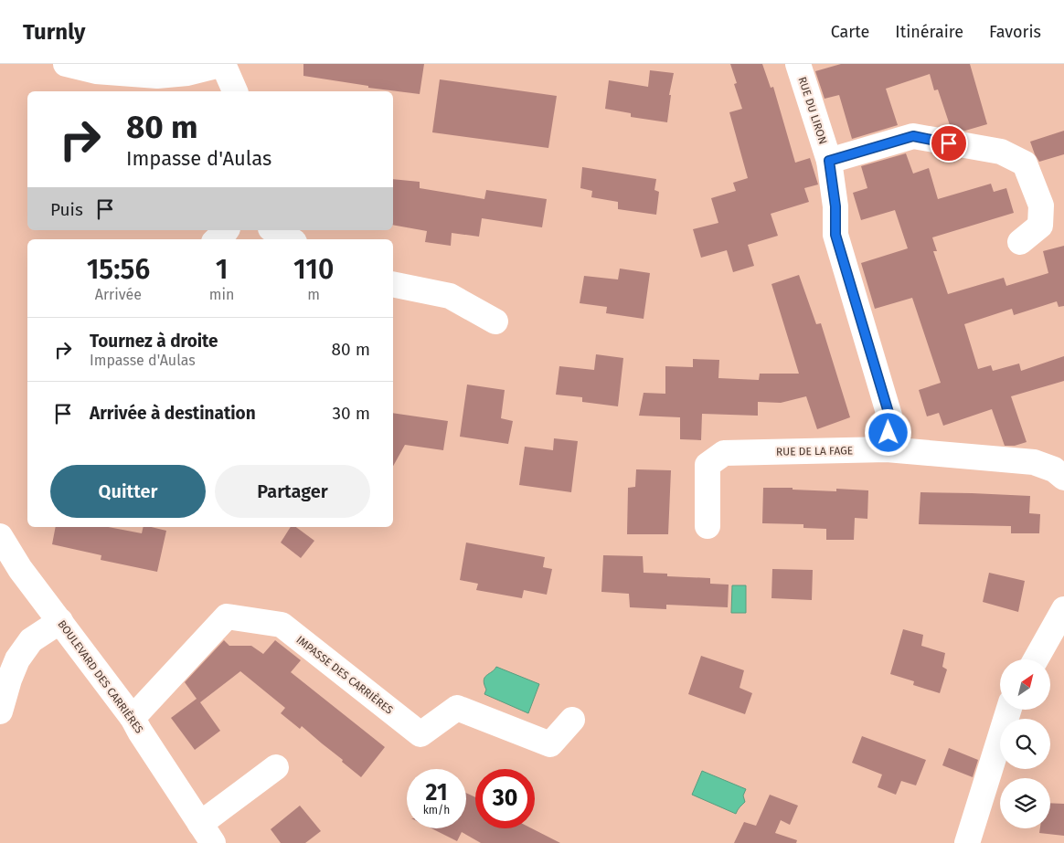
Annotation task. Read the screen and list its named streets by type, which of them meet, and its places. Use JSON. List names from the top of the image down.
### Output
{
  "streets": {
    "street": [
      "RUE DU LIRON",
      "RUE DE LA FAGE",
      "IMPASSE DES CARRIÈRES",
      "BOULEVARD DES CARRIÈRES"
    ]
  },
  "crossings": [
    ["RUE DU LIRON", "RUE DE LA FAGE"],
    ["IMPASSE DES CARRIÈRES", "BOULEVARD DES CARRIÈRES"]
  ],
  "north": "top right",
  "page": {
    "header": "Turnly",
    "nav": ["Carte", "Itinéraire", "Favoris"],
    "turn": ["80 m", "Impasse d'Aulas"],
    "then": "Puis",
    "eta": [
      "15:56",
      "Arrivée",
      "1",
      "min",
      "110",
      "m"
    ],
    "list": [
      {
        "name": "Tournez à droite",
        "note": "Impasse d'Aulas",
        "value": "80 m"
      },
      {
        "name": "Arrivée à destination",
        "value": "30 m"
      }
    ],
    "buttons": ["Quitter", "Partager"],
    "speed": "21 km/h",
    "limit": "30"
  }
}
